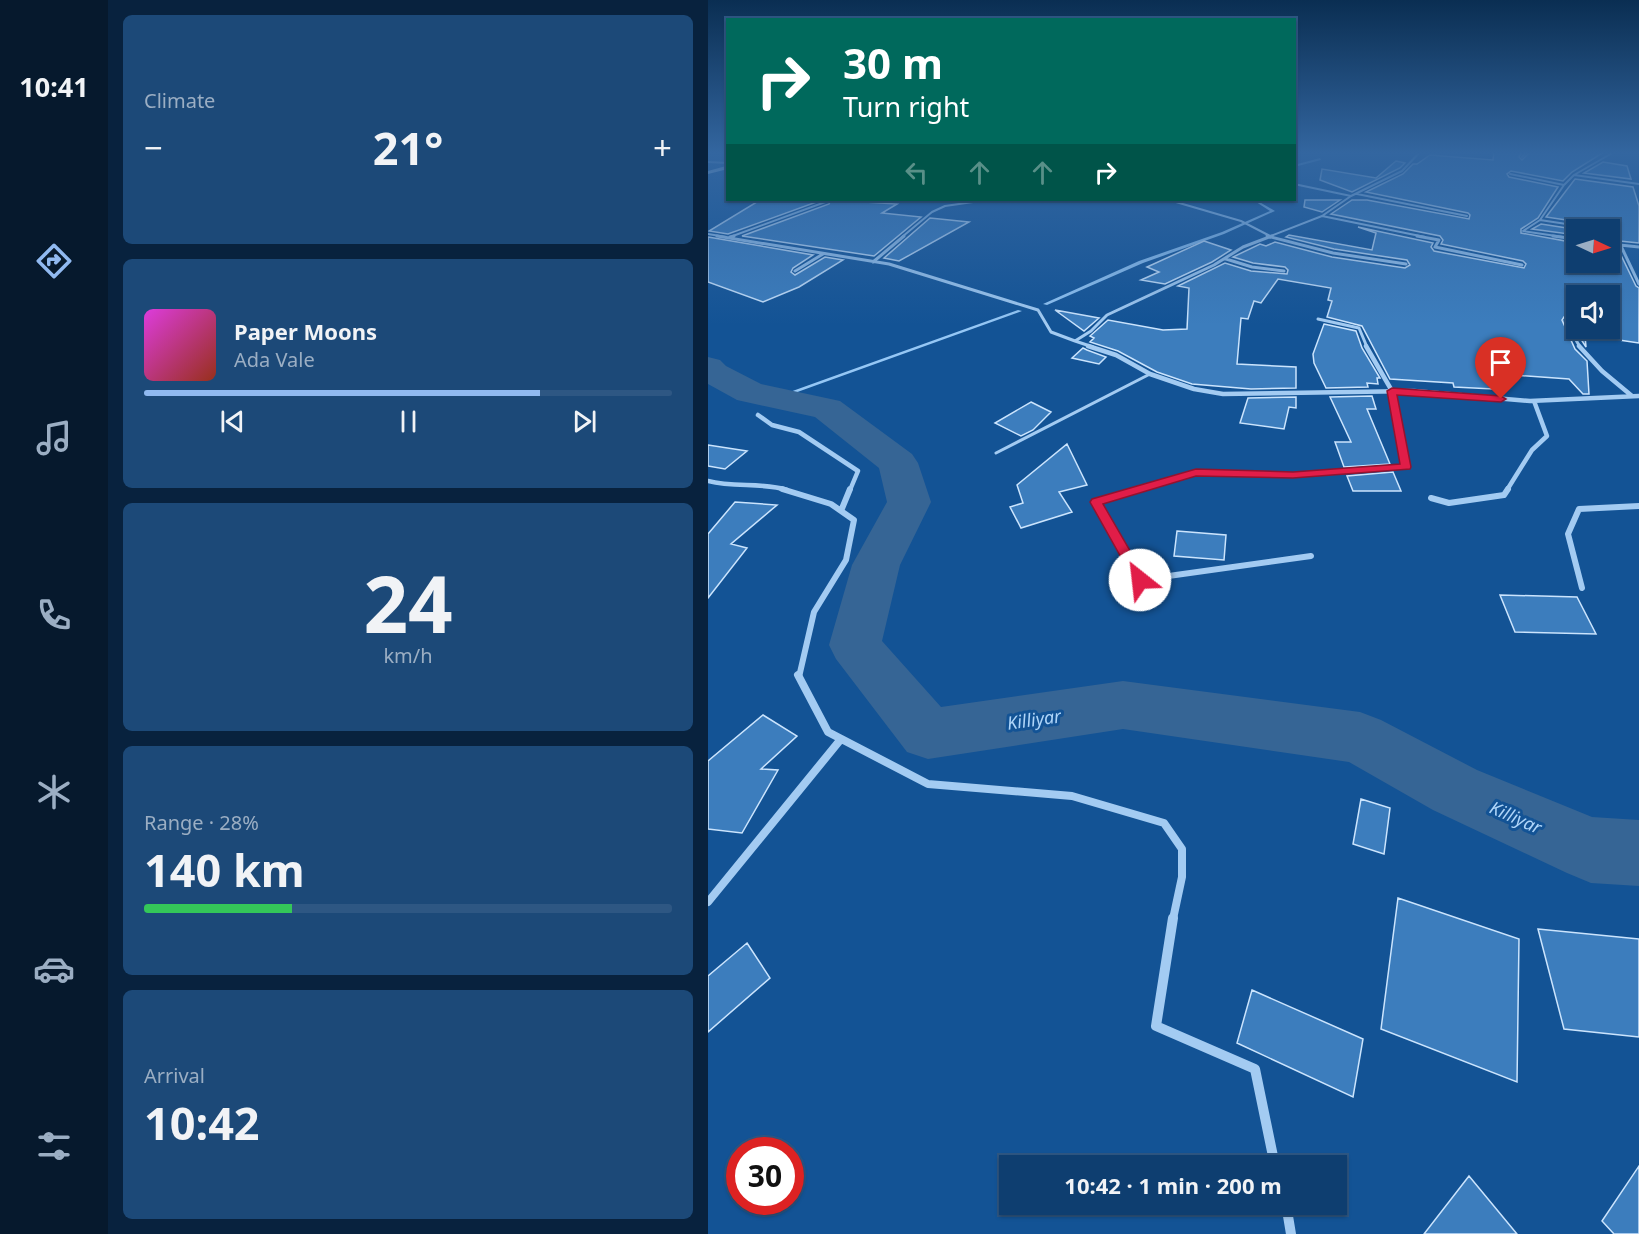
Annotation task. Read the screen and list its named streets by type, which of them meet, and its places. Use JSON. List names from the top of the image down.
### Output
{
  "water": ["Killiyar"],
  "north": "right",
  "page": {
    "tabs": "10:41",
    "tile": [
      "Climate",
      ["24", "km/h"],
      ["Range · 28%", "140 km"],
      ["Arrival", "10:42"]
    ],
    "turn": ["30 m", "Turn right"],
    "heat": ["−", "21°", "+"],
    "song": ["Paper Moons", "Ada Vale"],
    "limit": "30",
    "trip": "10:42 · 1 min · 200 m"
  }
}
